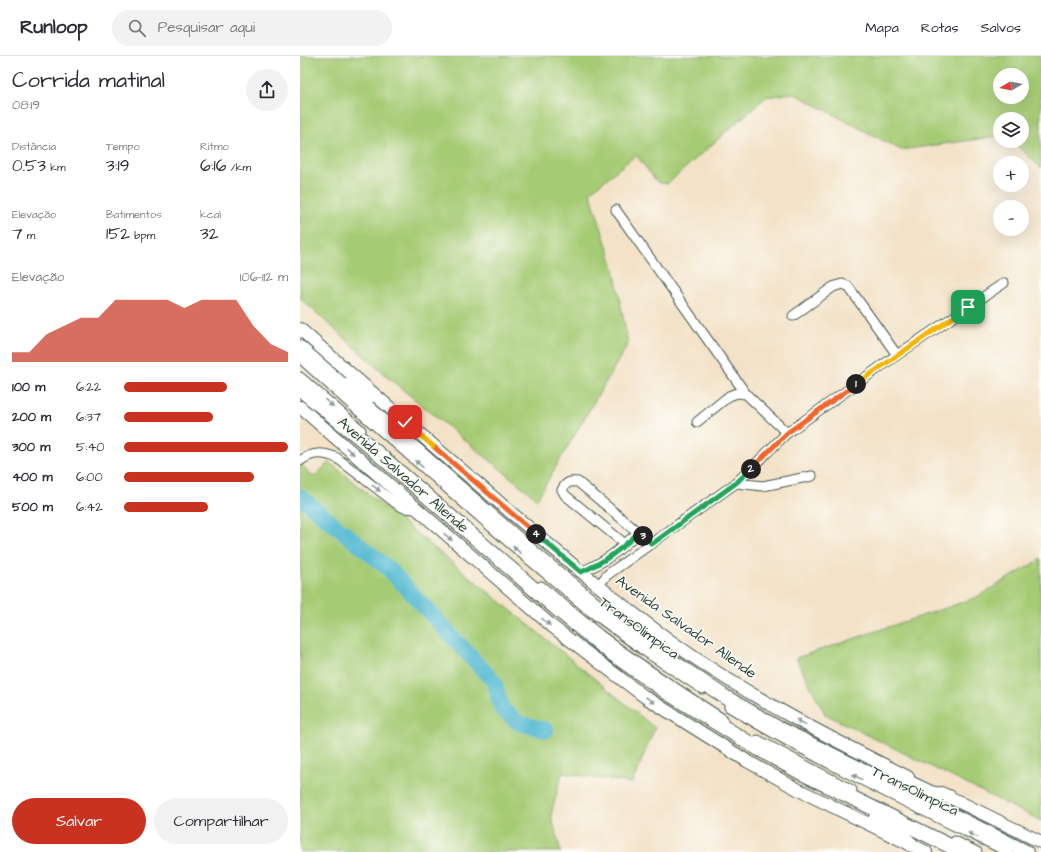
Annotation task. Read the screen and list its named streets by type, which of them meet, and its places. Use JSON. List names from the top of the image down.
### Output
{
  "streets": {
    "highway": ["Avenida Salvador Allende"],
    "street": ["TransOlímpica"]
  },
  "north": "left",
  "page": {
    "header": "Runloop",
    "search": "Pesquisar aqui",
    "nav": ["Mapa", "Rotas", "Salvos"],
    "heading": ["Corrida matinal", "08:19"],
    "map_buttons": ["+", "−"],
    "stats": [
      ["Distância", "0.53 km"],
      ["Tempo", "3:19"],
      ["Ritmo", "6:16 /km"],
      ["Elevação", "7 m"],
      ["Batimentos", "152 bpm"],
      ["kcal", "32"]
    ],
    "chart": ["Elevação", "106–112 m"],
    "list": [
      {
        "name": "100 m",
        "note": "6:22"
      },
      {
        "name": "200 m",
        "note": "6:37"
      },
      {
        "name": "300 m",
        "note": "5:40"
      },
      {
        "name": "400 m",
        "note": "6:00"
      },
      {
        "name": "500 m",
        "note": "6:42"
      }
    ],
    "pins": [
      "1",
      "2",
      "4",
      "3"
    ],
    "buttons": ["Salvar", "Compartilhar"]
  }
}
